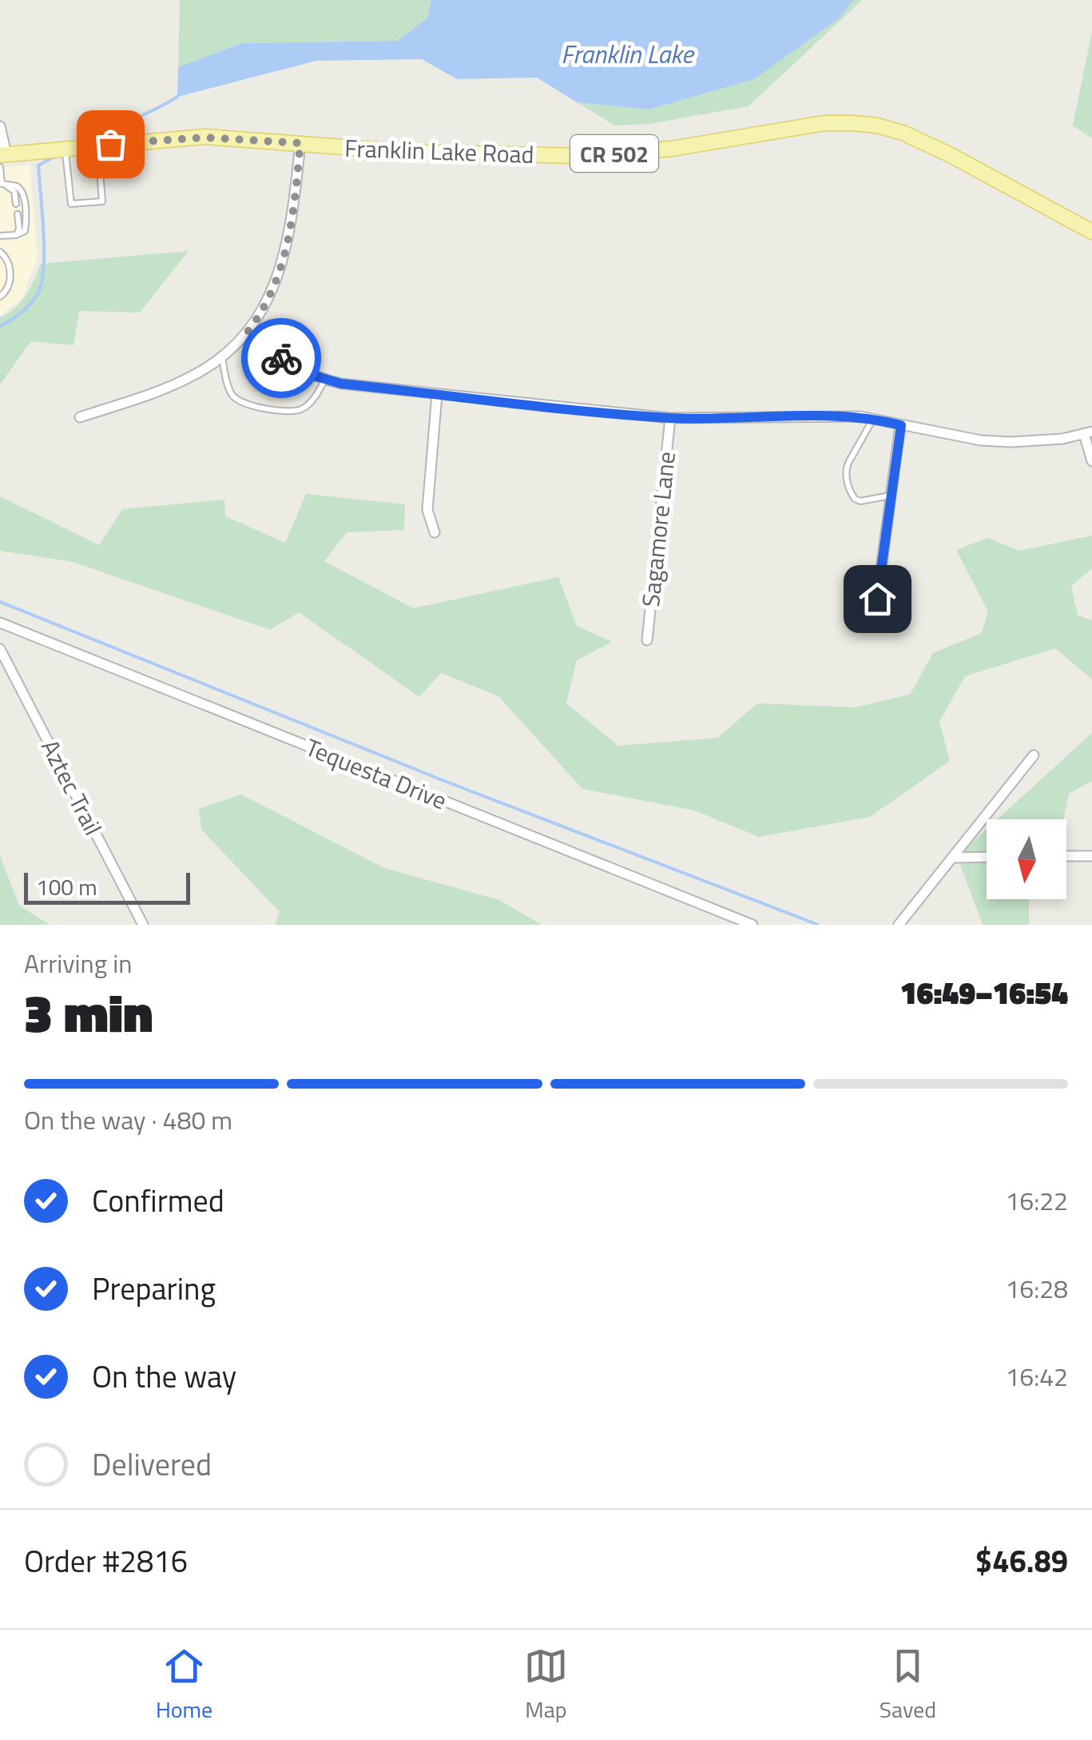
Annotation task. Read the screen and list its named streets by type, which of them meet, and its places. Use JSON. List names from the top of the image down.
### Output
{
  "streets": {
    "main road": ["Franklin Lake Road", "CR 502"],
    "street": ["Sagamore Lane", "Tequesta Drive", "Aztec Trail"]
  },
  "water": ["Franklin Lake"],
  "scale_bar": "100 m",
  "north": "bottom",
  "page": {
    "scale": "100 m",
    "heading": ["3 min", "Arriving in", "16:49–16:54"],
    "panel": ["Order #2816", "$46.89"],
    "bar": "On the way · 480 m",
    "list": [
      ["Confirmed", "16:22"],
      ["Preparing", "16:28"],
      ["On the way", "16:42"],
      "Delivered"
    ],
    "tabs": ["Home", "Map", "Saved"]
  }
}
